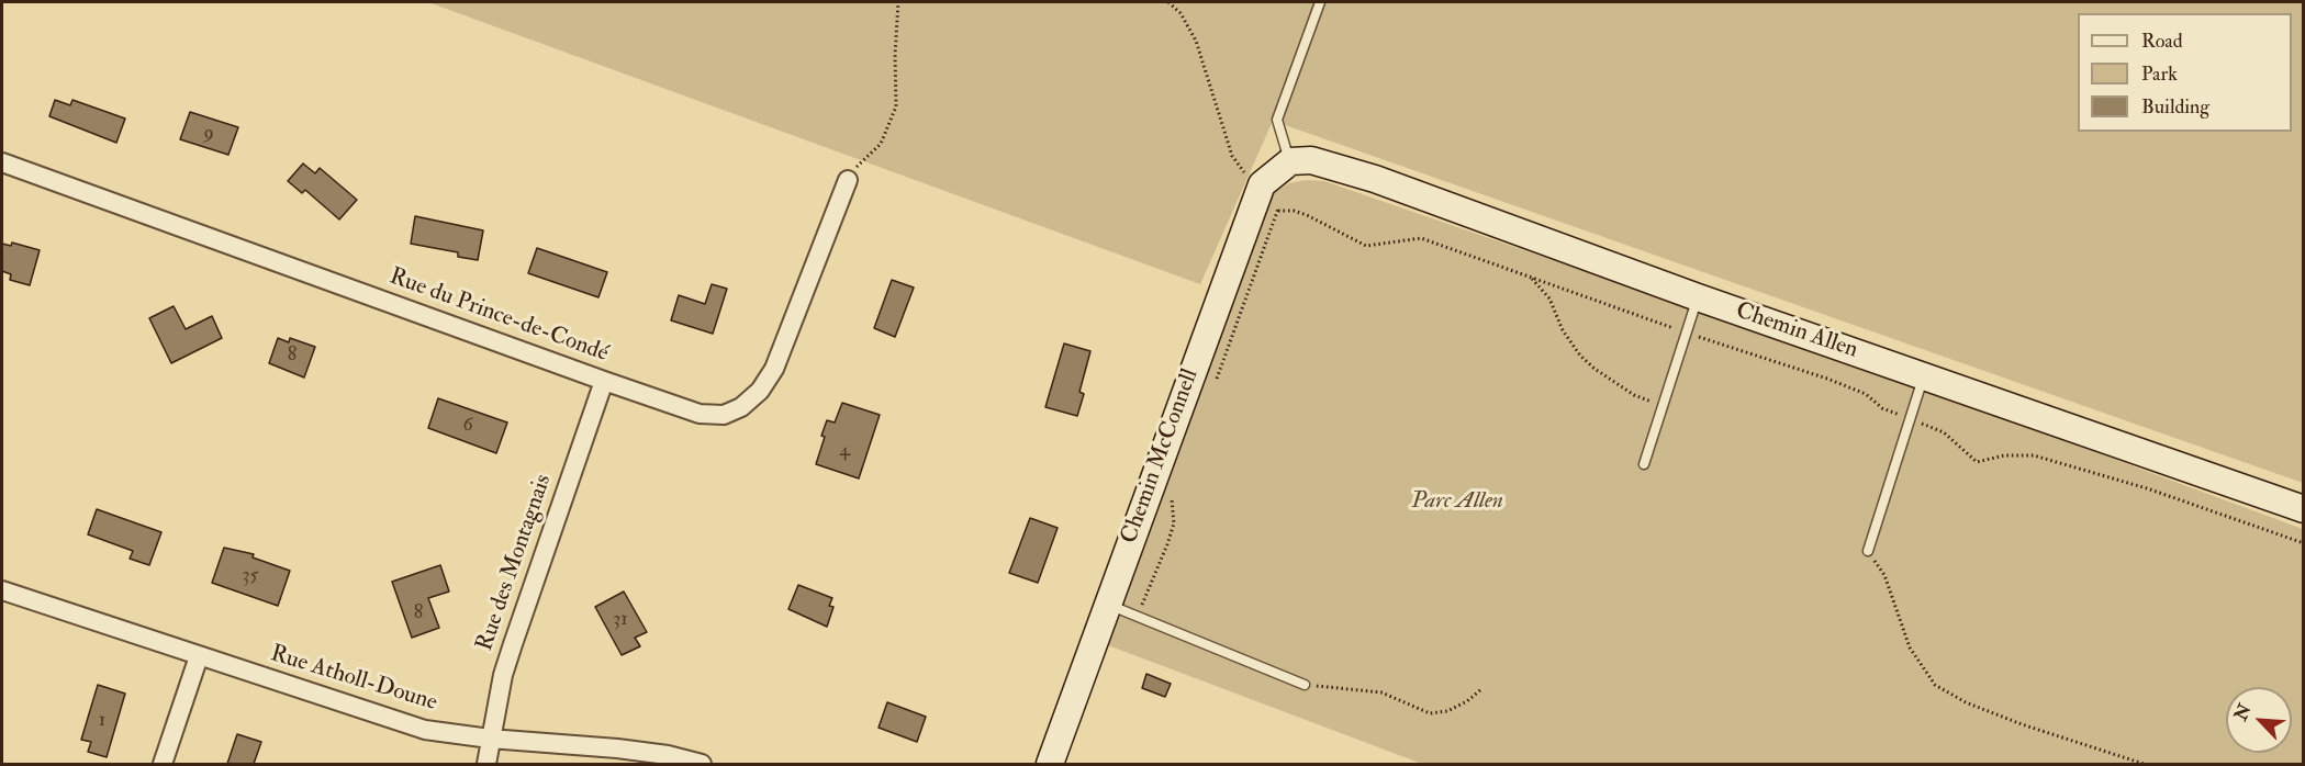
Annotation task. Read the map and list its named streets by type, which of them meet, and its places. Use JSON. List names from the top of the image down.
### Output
{
  "streets": {
    "street": [
      "Rue du Prince-de-Condé",
      "Chemin Allen",
      "Chemin McConnell",
      "Rue des Montagnais",
      "Rue Atholl-Doune"
    ]
  },
  "crossings": [
    ["Rue du Prince-de-Condé", "Rue des Montagnais"],
    ["Chemin Allen", "Chemin McConnell"],
    ["Rue des Montagnais", "Rue Atholl-Doune"]
  ],
  "parks": ["Parc Allen"],
  "house_numbers": [
    "9",
    "8",
    "6",
    "4",
    "35",
    "8",
    "31",
    "1"
  ],
  "legend": ["Road", "Park", "Building"],
  "north": "top left"
}
